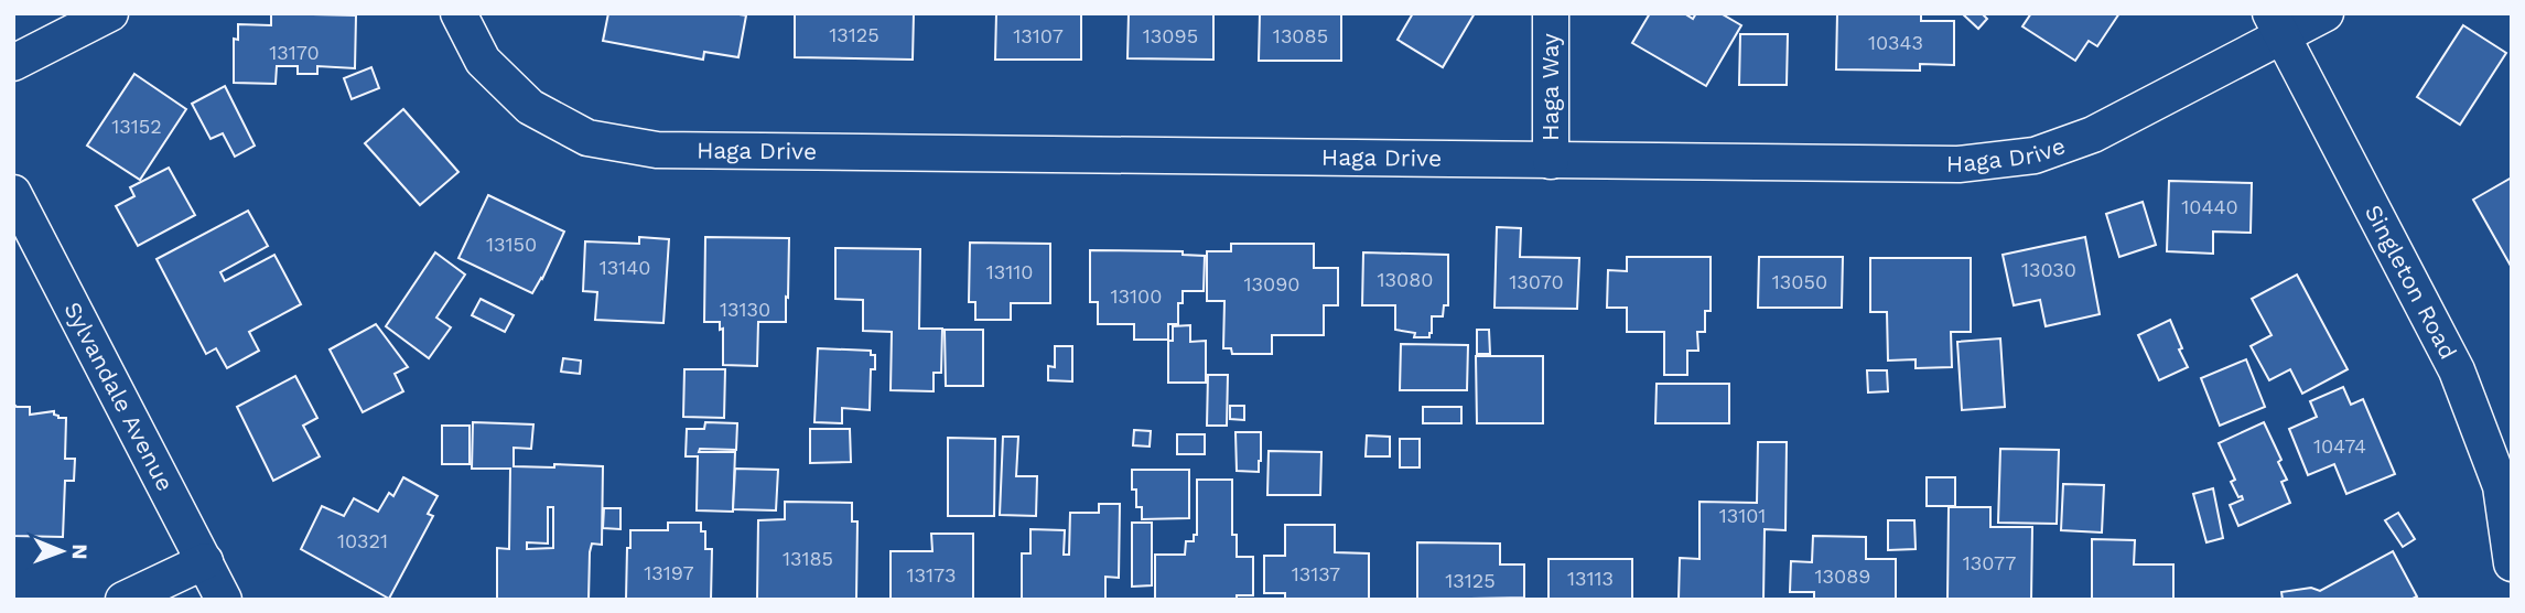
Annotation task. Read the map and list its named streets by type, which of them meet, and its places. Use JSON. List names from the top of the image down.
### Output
{
  "streets": {
    "street": [
      "Haga Way",
      "Haga Drive",
      "Singleton Road",
      "Sylvandale Avenue"
    ]
  },
  "crossings": [
    ["Haga Way", "Haga Drive"],
    ["Haga Drive", "Singleton Road"]
  ],
  "house_numbers": [
    "13125",
    "13107",
    "13095",
    "13085",
    "10343",
    "13170",
    "13152",
    "10440",
    "13150",
    "13140",
    "13030",
    "13110",
    "13080",
    "13070",
    "13050",
    "13090",
    "13100",
    "13130",
    "10474",
    "13101",
    "10321",
    "13185",
    "13077",
    "13197",
    "13137",
    "13173",
    "13089",
    "13113",
    "13125"
  ],
  "north": "right"
}
